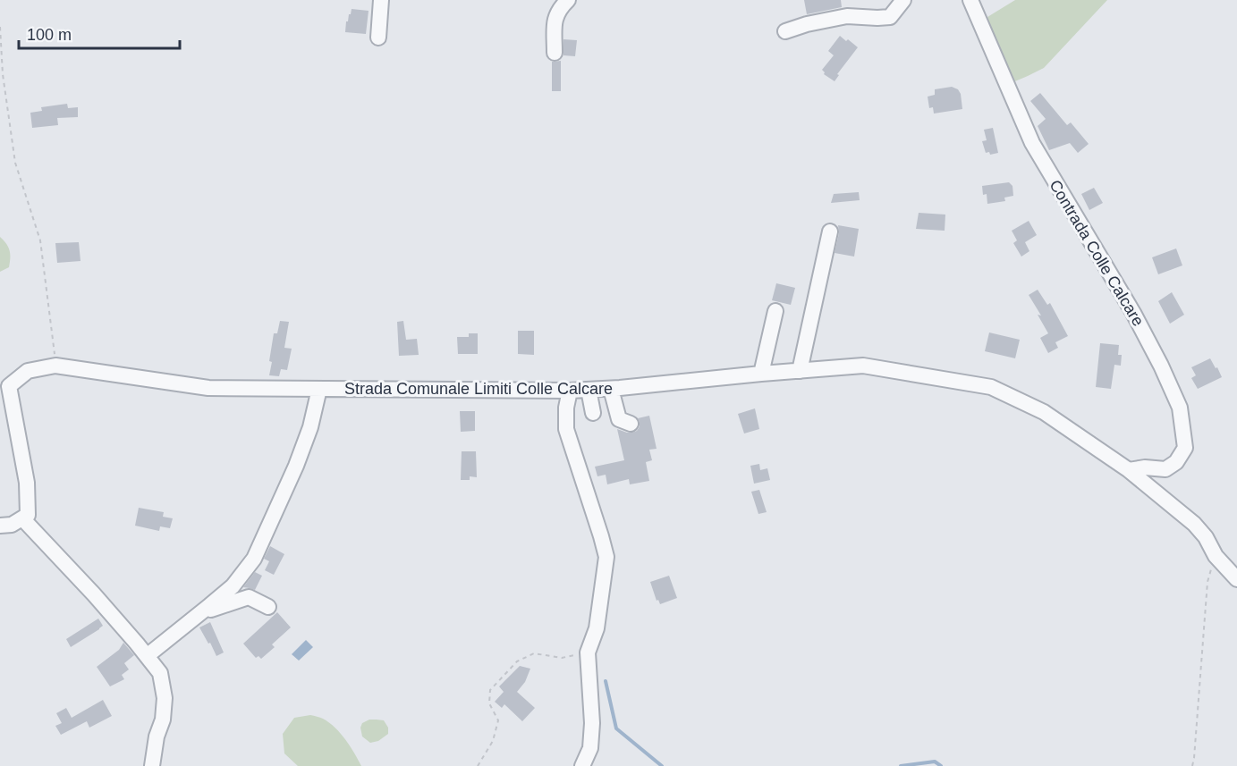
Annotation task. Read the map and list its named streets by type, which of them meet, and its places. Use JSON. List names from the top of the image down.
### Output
{
  "streets": {
    "street": ["Contrada Colle Calcare", "Strada Comunale Limiti Colle Calcare"]
  },
  "crossings": [
    ["Contrada Colle Calcare", "Strada Comunale Limiti Colle Calcare"]
  ],
  "scale_bar": "100 m"
}
